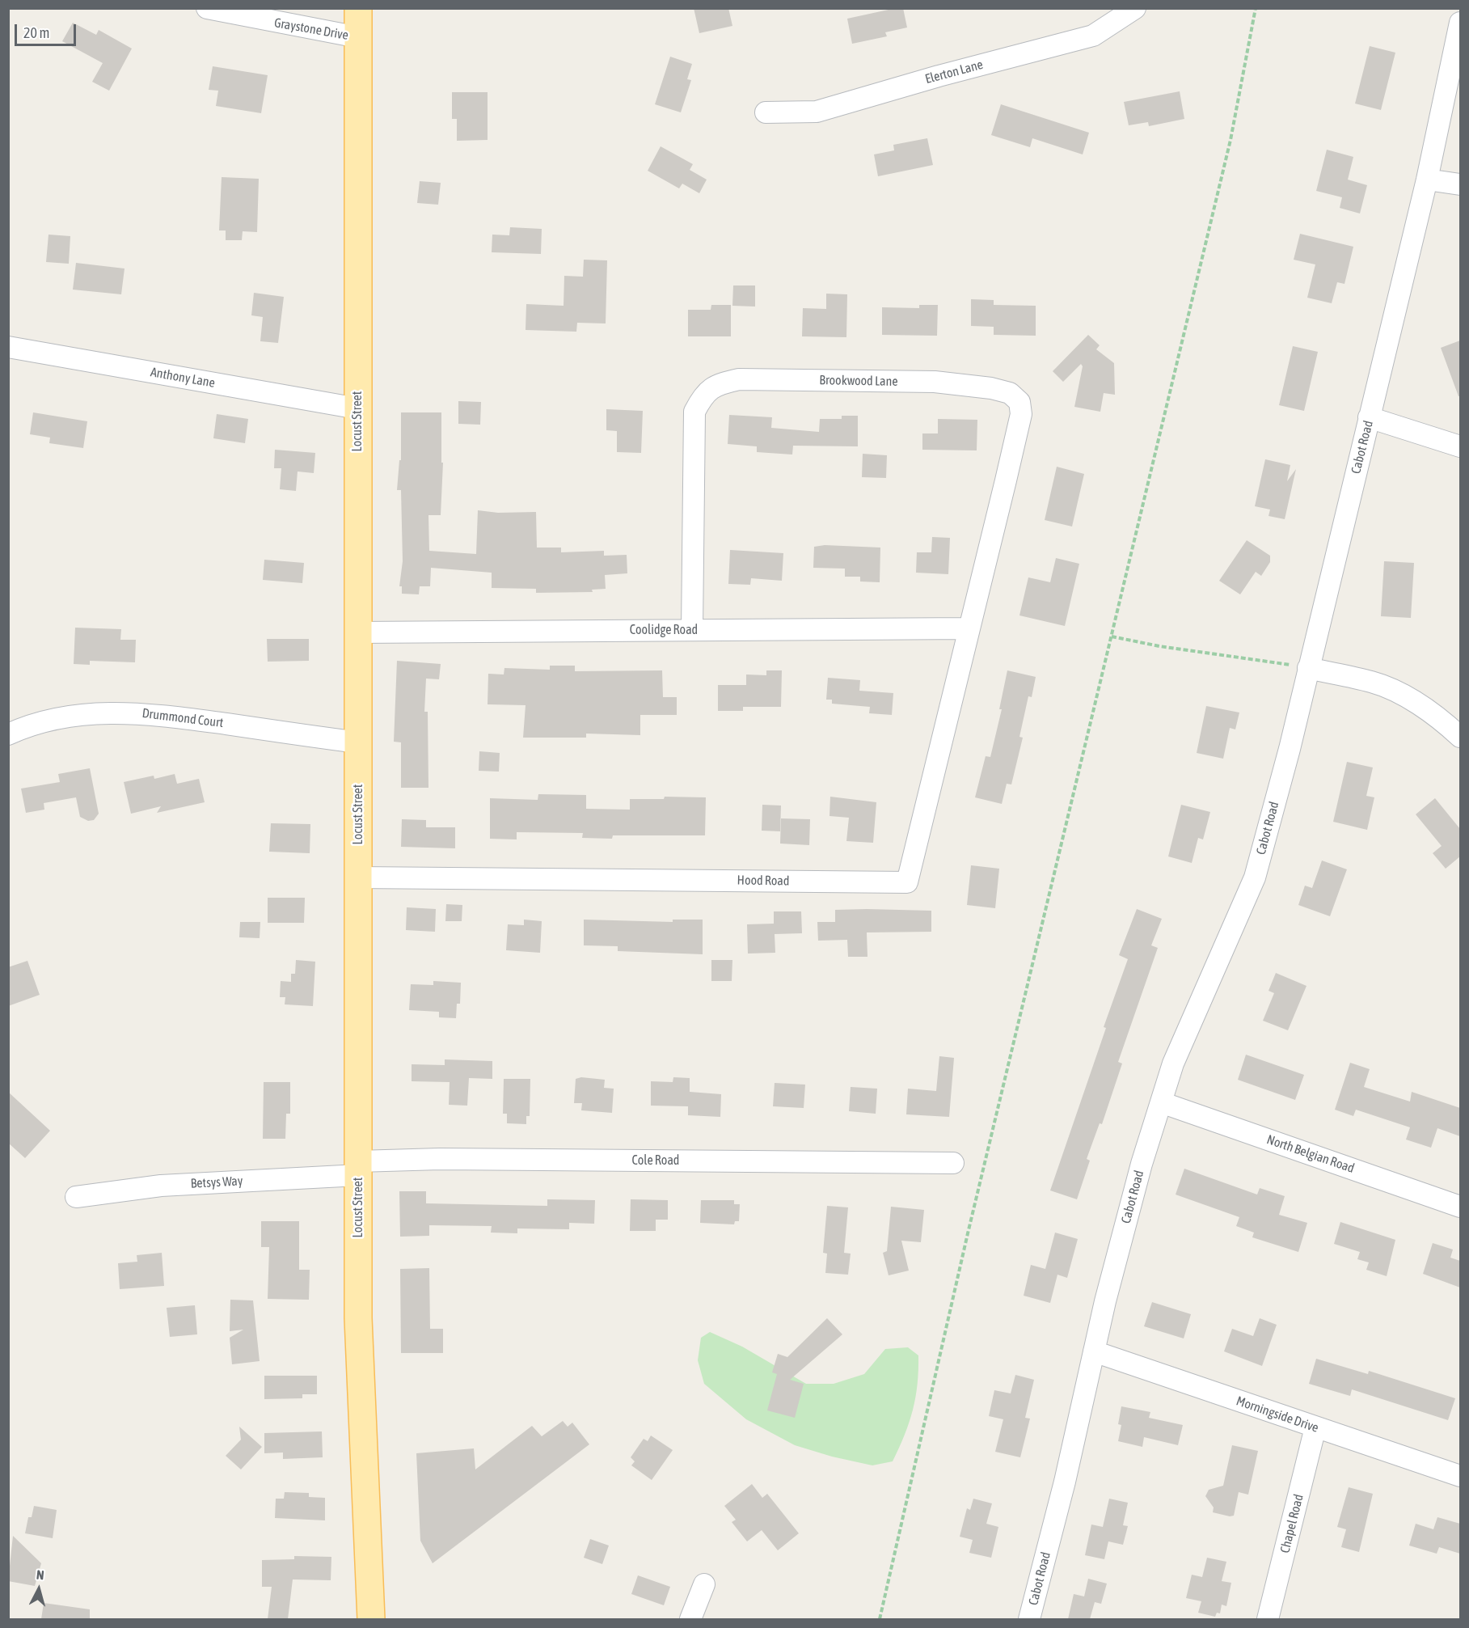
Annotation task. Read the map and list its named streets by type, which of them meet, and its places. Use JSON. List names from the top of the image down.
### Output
{
  "streets": {
    "main road": ["Locust Street"],
    "street": [
      "Graystone Drive",
      "Elerton Lane",
      "Anthony Lane",
      "Brookwood Lane",
      "Cabot Road",
      "Coolidge Road",
      "Drummond Court",
      "Hood Road",
      "North Belgian Road",
      "Cole Road",
      "Betsys Way",
      "Morningside Drive",
      "Chapel Road"
    ]
  },
  "crossings": [
    ["Graystone Drive", "Locust Street"],
    ["Anthony Lane", "Locust Street"],
    ["Brookwood Lane", "Coolidge Road"],
    ["Brookwood Lane", "Hood Road"],
    ["Locust Street", "Coolidge Road"],
    ["Locust Street", "Drummond Court"],
    ["Locust Street", "Hood Road"],
    ["Locust Street", "Cole Road"],
    ["Locust Street", "Betsys Way"],
    ["Cabot Road", "North Belgian Road"],
    ["Cabot Road", "Morningside Drive"],
    ["Coolidge Road", "Hood Road"],
    ["Cole Road", "Betsys Way"],
    ["Morningside Drive", "Chapel Road"]
  ],
  "scale_bar": "20 m",
  "north": "top"
}
